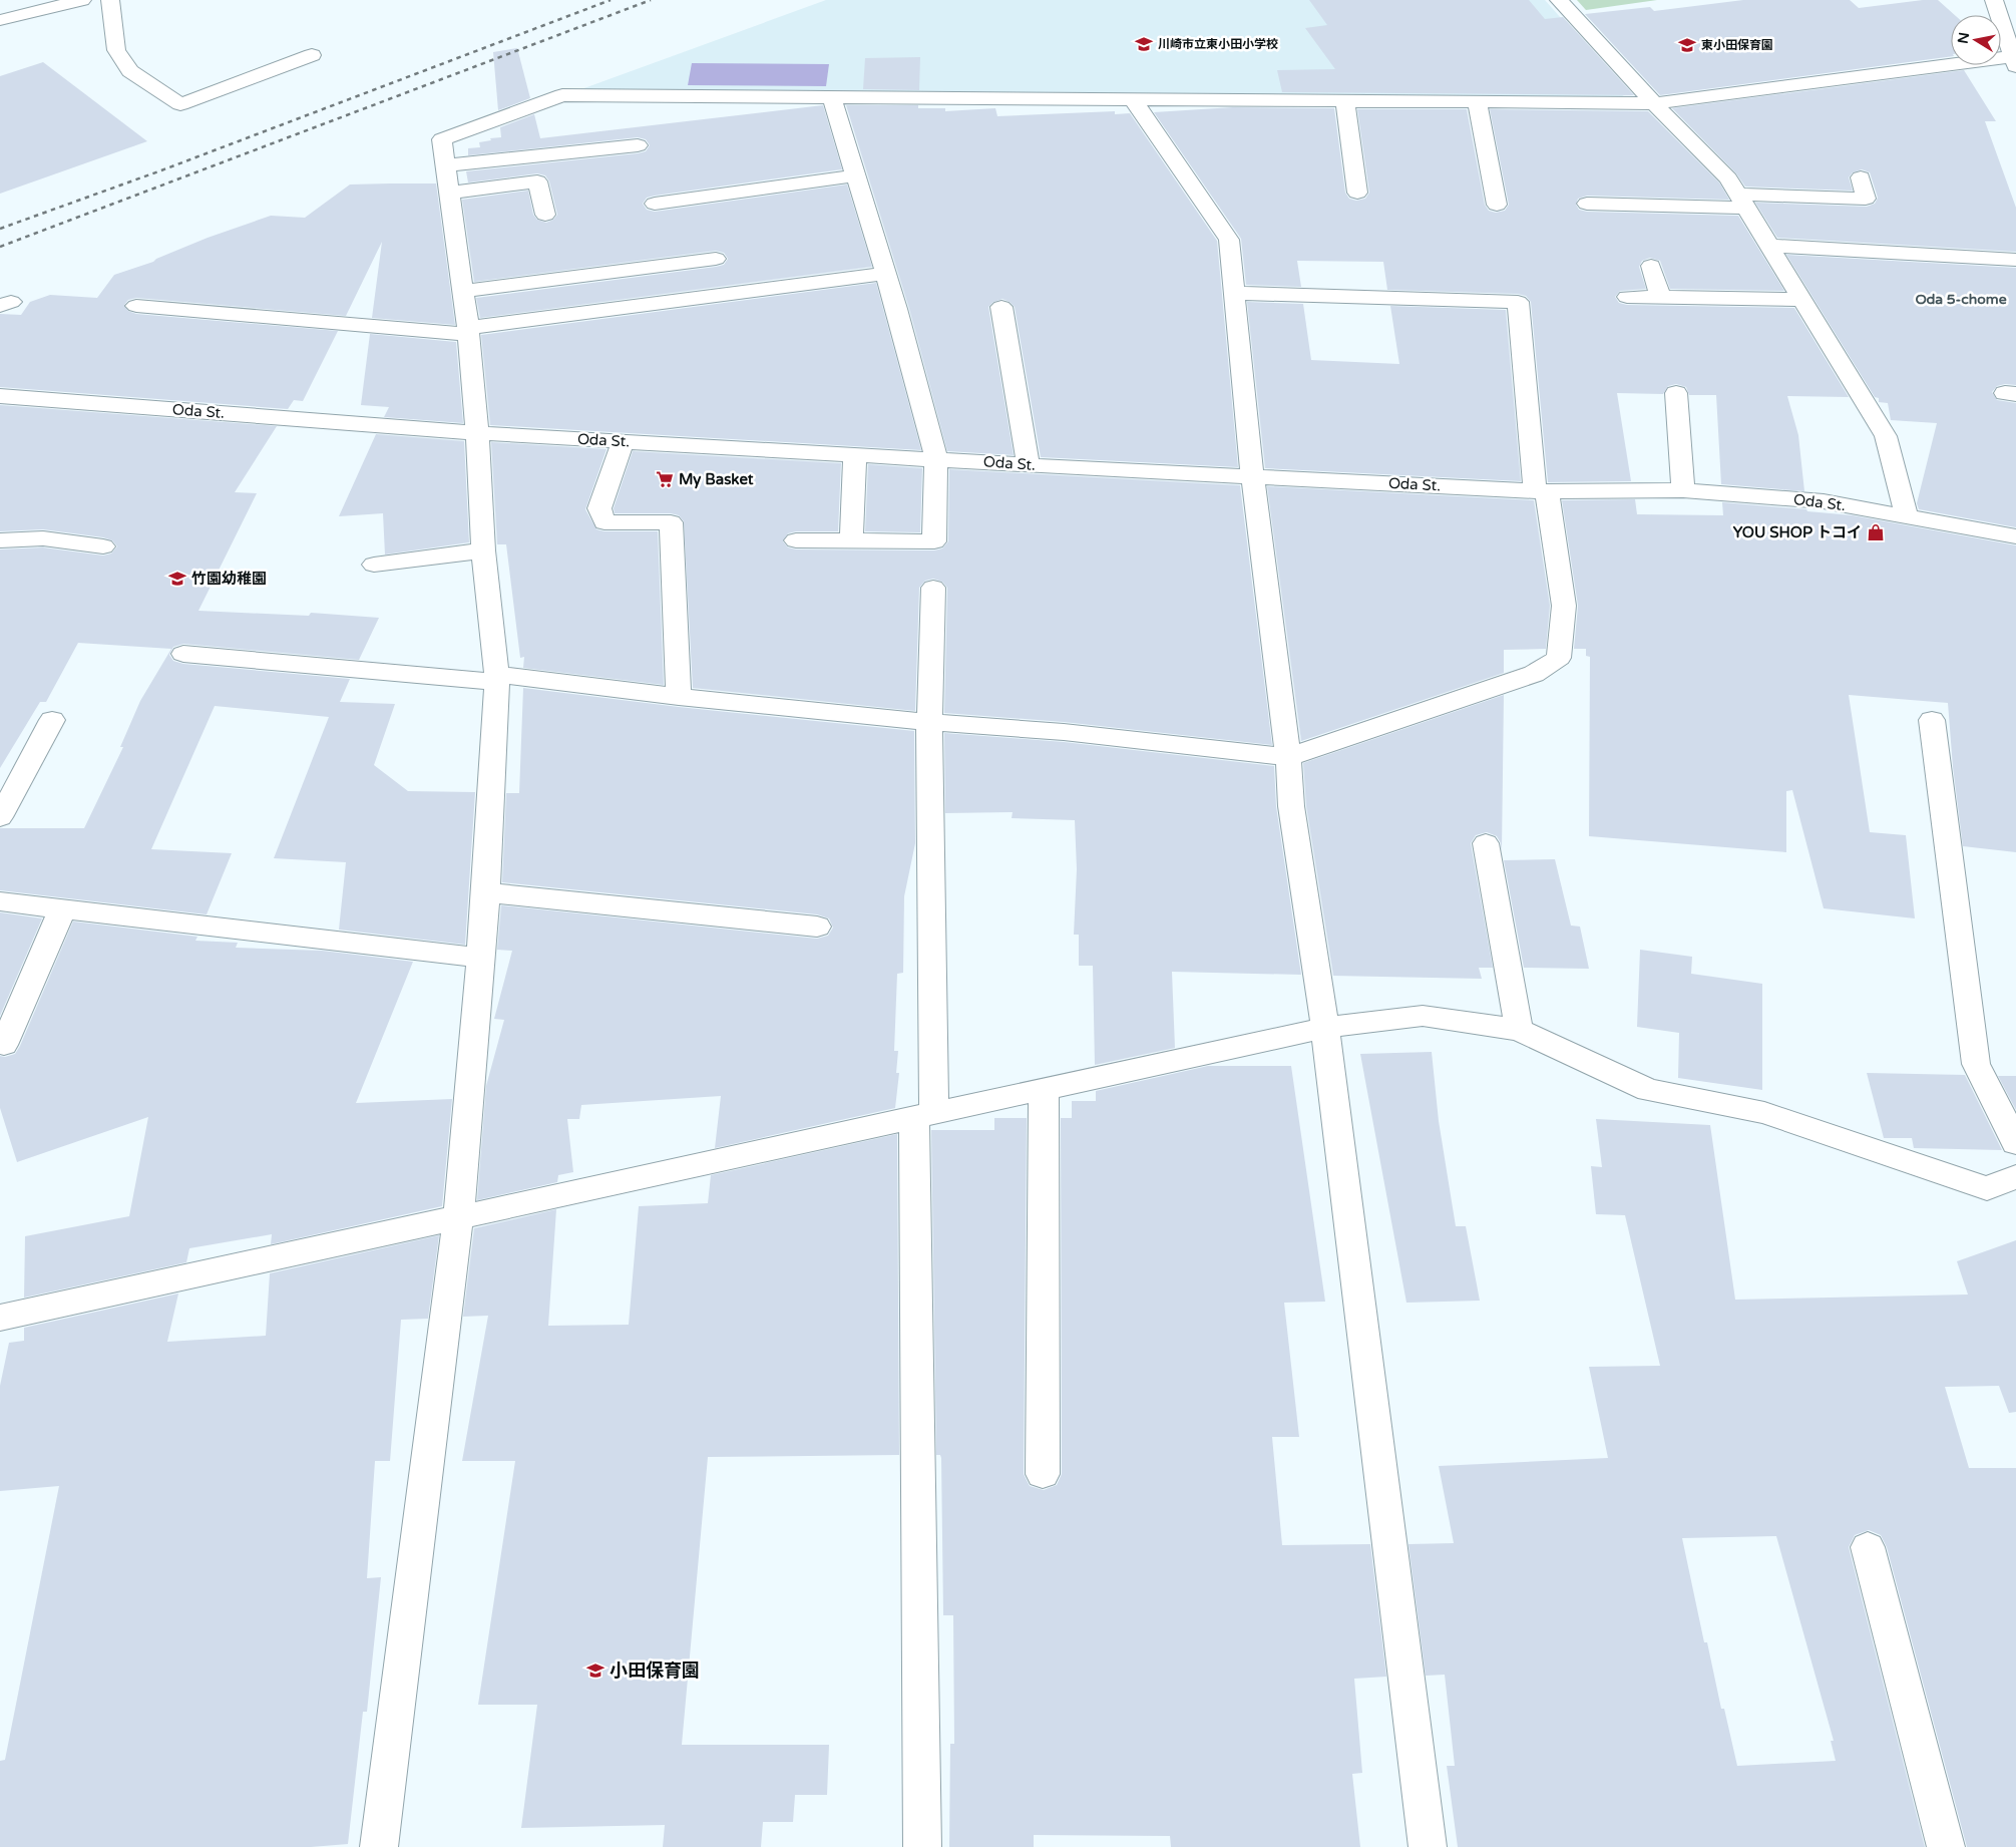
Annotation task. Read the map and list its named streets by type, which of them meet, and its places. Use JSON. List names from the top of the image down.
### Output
{
  "streets": {
    "street": ["Oda St."]
  },
  "districts": ["Oda 5-chome"],
  "places": {
    "school or university": [
      "川崎市立東小田小学校",
      "東小田保育園",
      "竹園幼稚園",
      "小田保育園"
    ],
    "supermarket": ["My Basket"],
    "shop": ["YOU SHOP トコイ"]
  },
  "north": "left"
}
